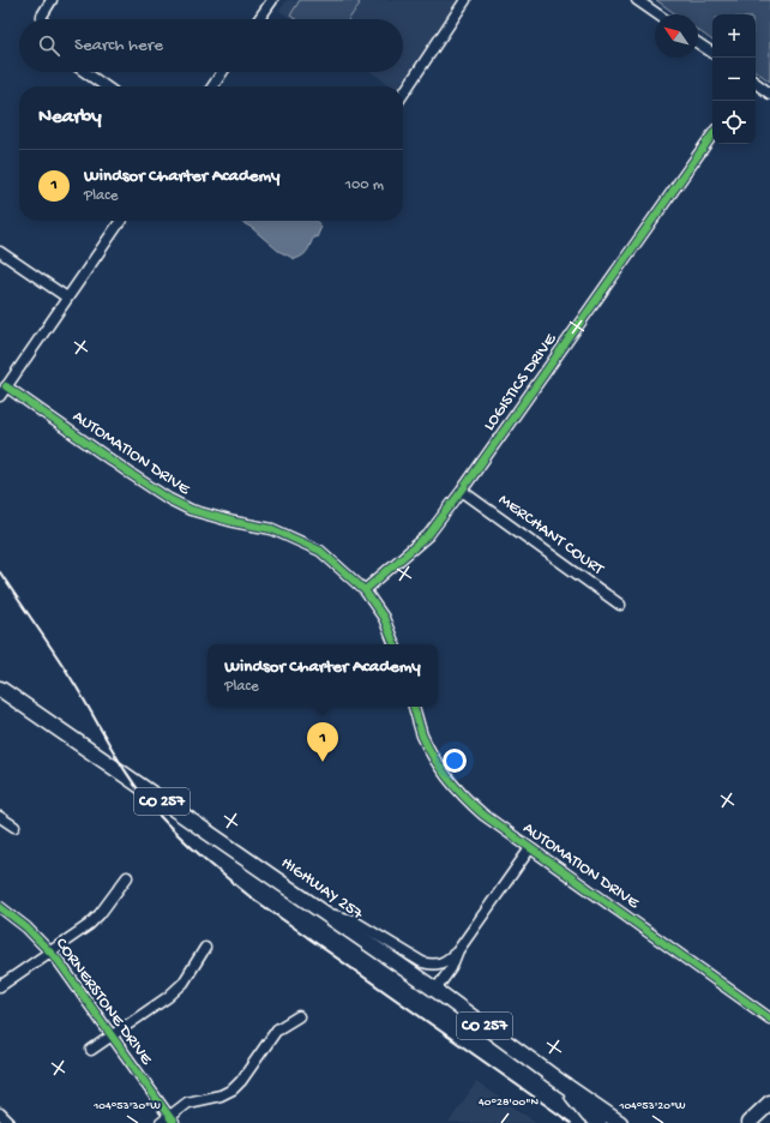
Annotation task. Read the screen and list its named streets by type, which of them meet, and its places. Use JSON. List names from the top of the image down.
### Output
{
  "streets": {
    "main road": ["CO 257", "HIGHWAY 257"],
    "street": [
      "LOGISTICS DRIVE",
      "AUTOMATION DRIVE",
      "MERCHANT COURT",
      "CORNERSTONE DRIVE"
    ]
  },
  "crossings": [
    ["LOGISTICS DRIVE", "AUTOMATION DRIVE"],
    ["LOGISTICS DRIVE", "MERCHANT COURT"]
  ],
  "north": "top left",
  "page": {
    "map_buttons": ["+", "−"],
    "search": "Search here",
    "heading": "Nearby",
    "list": [
      {
        "mark": "1",
        "name": "Windsor Charter Academy",
        "note": "Place",
        "value": "100 m"
      }
    ],
    "popup": ["Windsor Charter Academy", "Place"],
    "pins": "1"
  },
  "coordinates": ["40°28'00\"N", "104°53'30\"W", "104°53'20\"W"]
}
